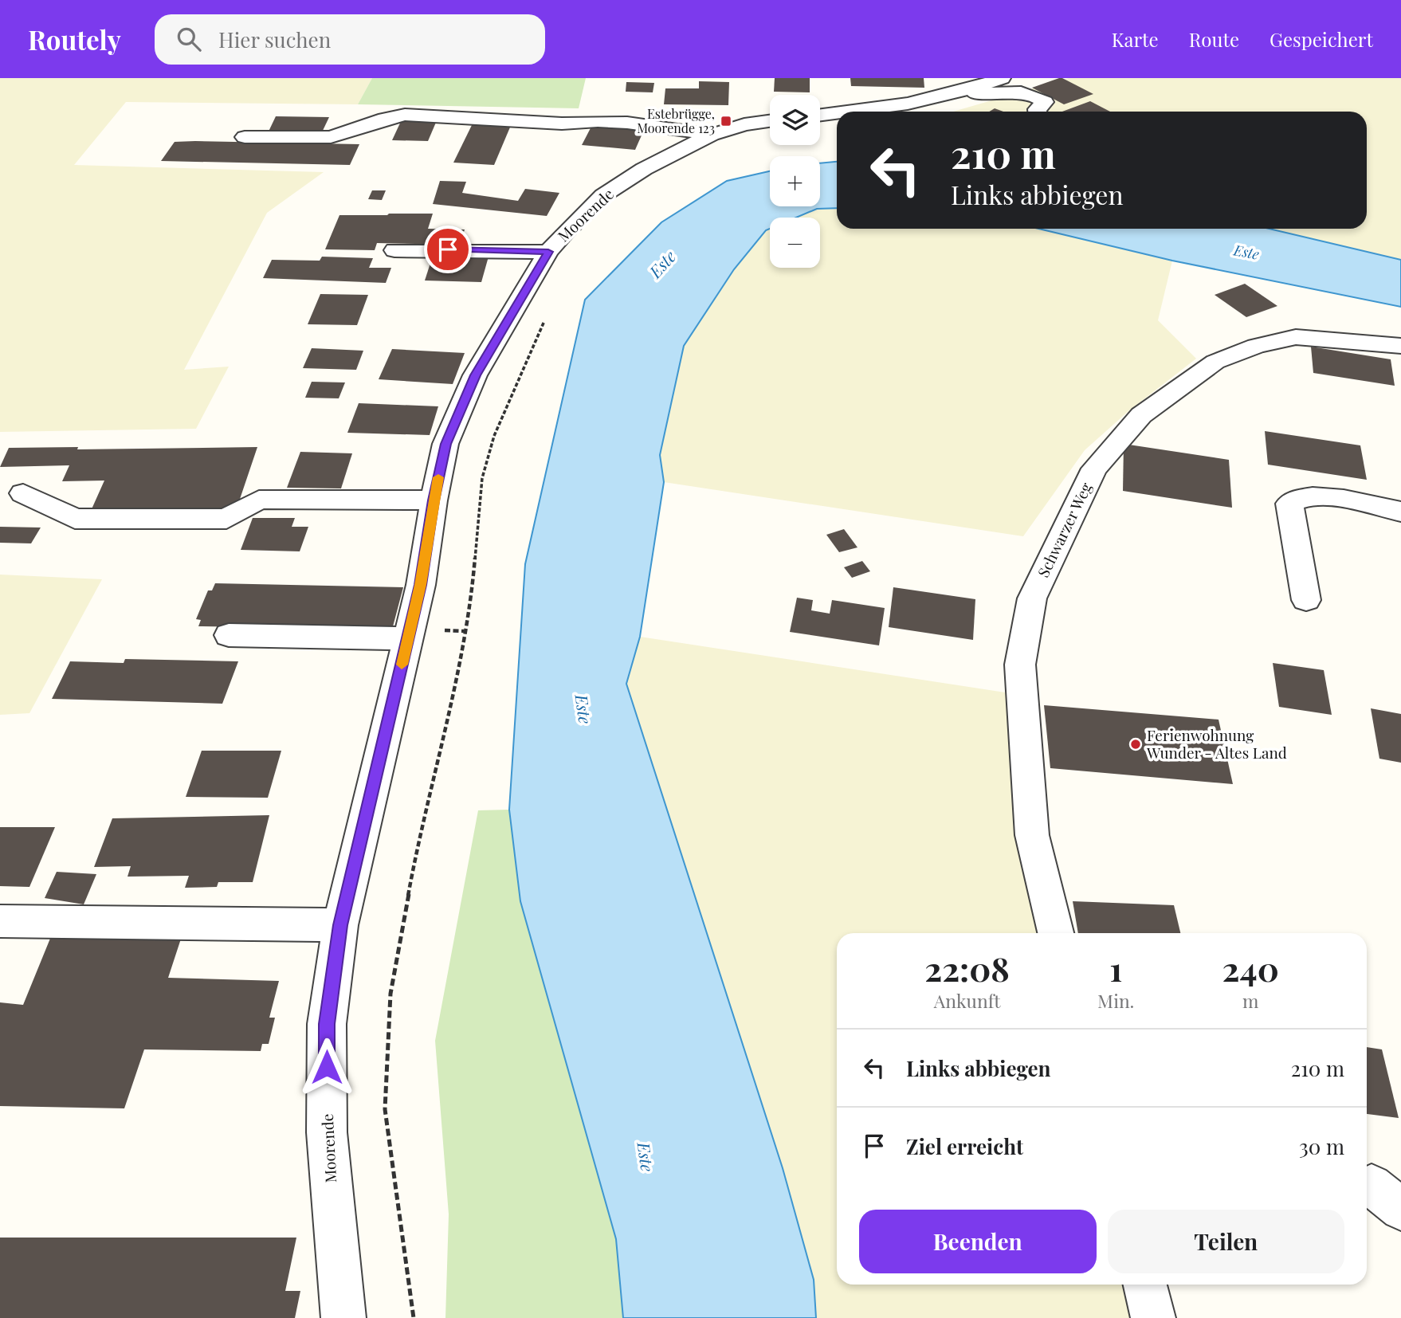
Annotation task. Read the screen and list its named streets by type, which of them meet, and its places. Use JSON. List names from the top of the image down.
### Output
{
  "streets": {
    "street": ["Moorende", "Schwarzer Weg"]
  },
  "water": ["Este"],
  "places": {
    "transit": ["Estebrügge, Moorende 123"],
    "other": ["Ferienwohnung Wunder - Altes Land"]
  },
  "page": {
    "header": "Routely",
    "search": "Hier suchen",
    "nav": ["Karte", "Route", "Gespeichert"],
    "map_buttons": ["+", "−"],
    "turn": ["210 m", "Links abbiegen"],
    "eta": [
      "22:08",
      "Ankunft",
      "1",
      "Min.",
      "240",
      "m"
    ],
    "list": [
      {
        "name": "Links abbiegen",
        "value": "210 m"
      },
      {
        "name": "Ziel erreicht",
        "value": "30 m"
      }
    ],
    "buttons": ["Beenden", "Teilen"]
  }
}
